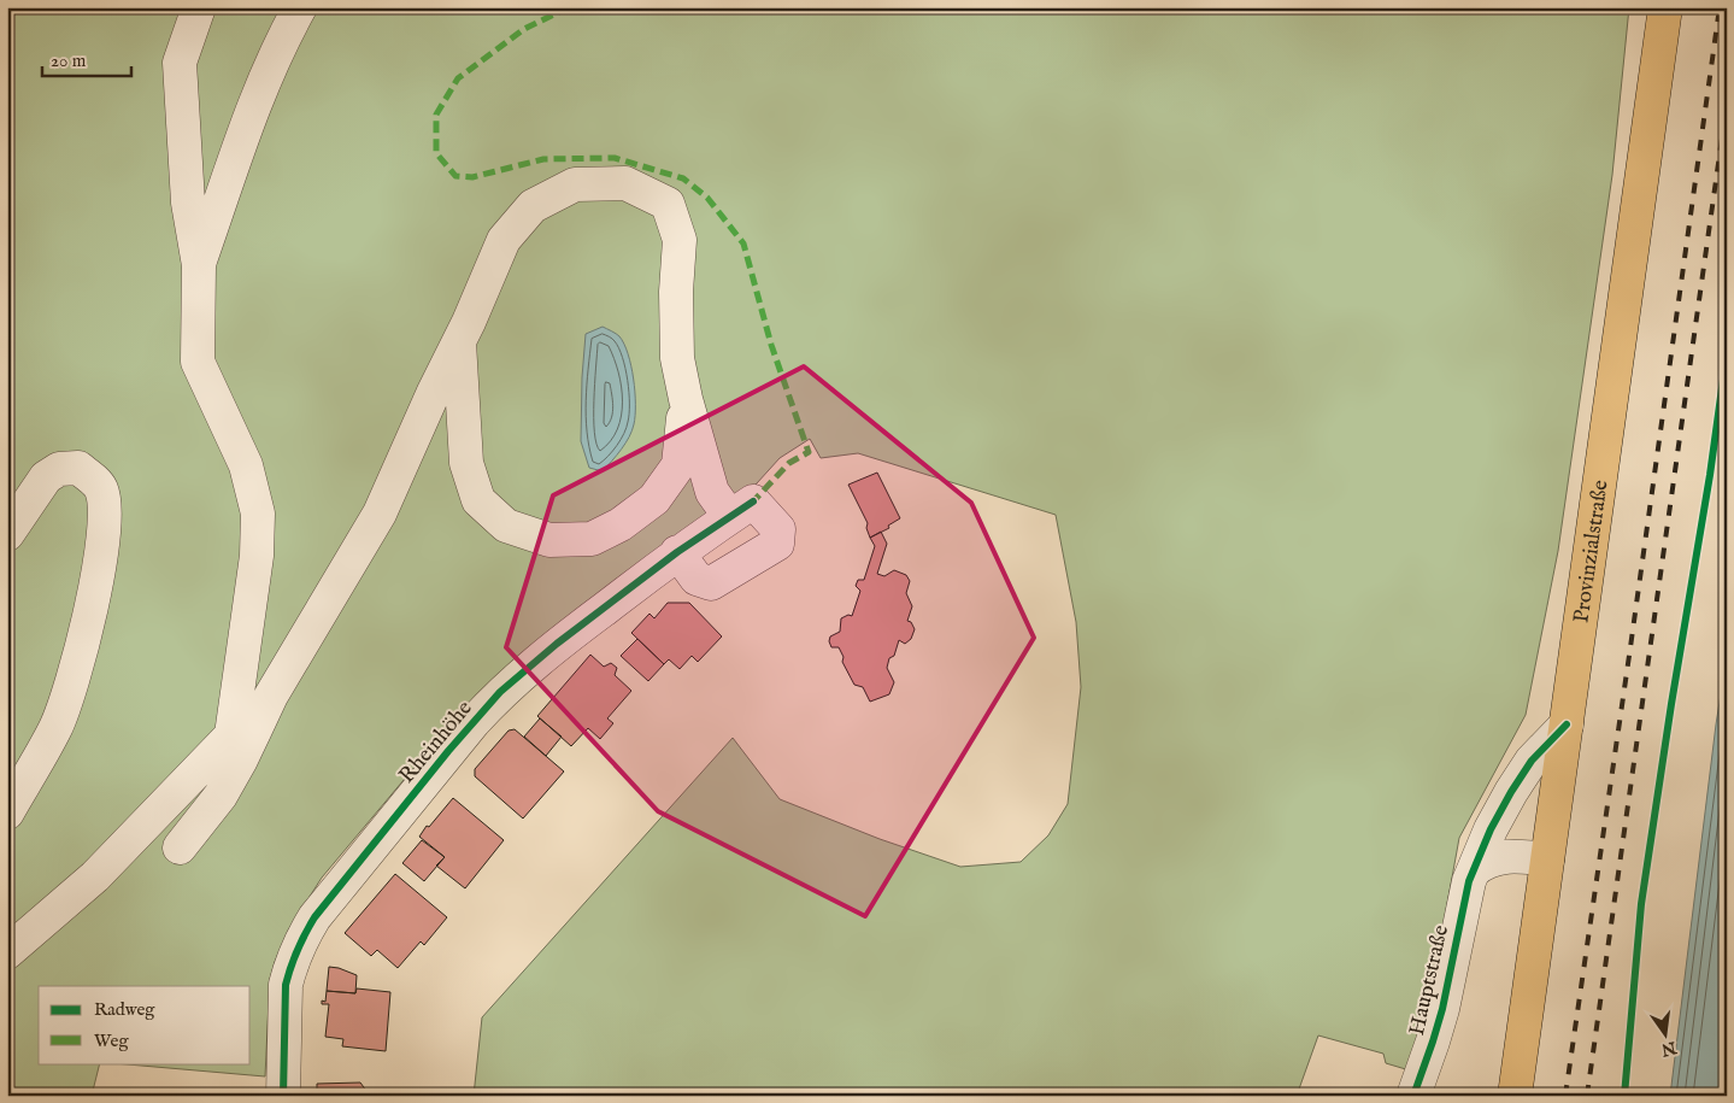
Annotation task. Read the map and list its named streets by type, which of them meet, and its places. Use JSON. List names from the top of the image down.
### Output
{
  "streets": {
    "main road": ["Provinzialstraße"],
    "street": ["Rheinhöhe", "Hauptstraße"]
  },
  "crossings": [
    ["Provinzialstraße", "Hauptstraße"]
  ],
  "legend": ["Radweg", "Weg"],
  "scale_bar": "20 m",
  "north": "bottom"
}
